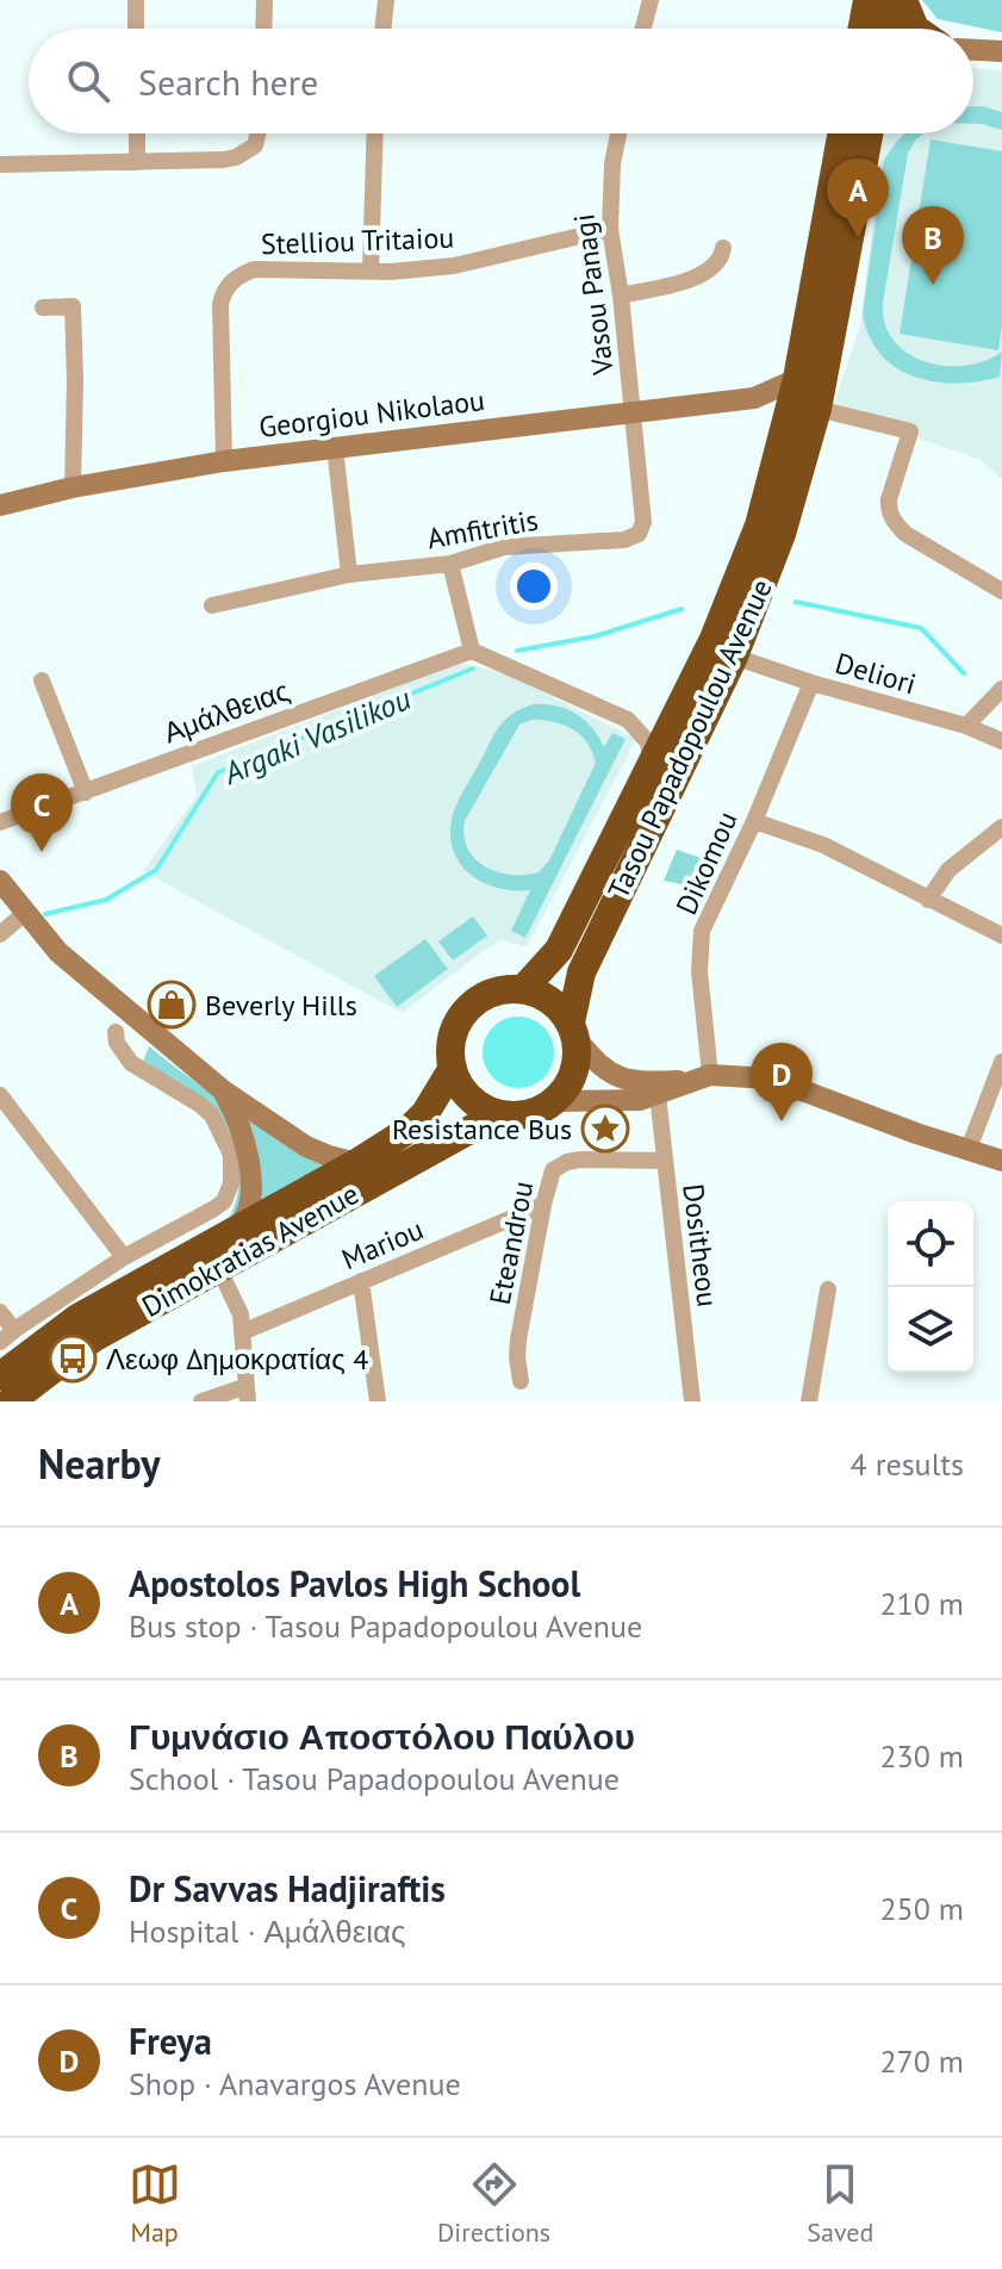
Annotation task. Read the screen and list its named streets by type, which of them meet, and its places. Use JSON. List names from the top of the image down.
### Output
{
  "streets": {
    "highway": ["Tasou Papadopoulou Avenue", "Dimokratias Avenue"],
    "street": [
      "Stelliou Tritaiou",
      "Vasou Panagi",
      "Georgiou Nikolaou",
      "Amfitritis",
      "Deliori",
      "Αμάλθειας",
      "Dikomou",
      "Eteandrou",
      "Mariou",
      "Dositheou"
    ]
  },
  "crossings": [
    ["Stelliou Tritaiou", "Vasou Panagi"],
    ["Stelliou Tritaiou", "Georgiou Nikolaou"],
    ["Vasou Panagi", "Georgiou Nikolaou"],
    ["Vasou Panagi", "Amfitritis"],
    ["Georgiou Nikolaou", "Amfitritis"],
    ["Georgiou Nikolaou", "Tasou Papadopoulou Avenue"],
    ["Deliori", "Tasou Papadopoulou Avenue"],
    ["Deliori", "Dikomou"],
    ["Tasou Papadopoulou Avenue", "Dimokratias Avenue"],
    ["Eteandrou", "Mariou"],
    ["Eteandrou", "Dositheou"]
  ],
  "water": ["Argaki Vasilikou"],
  "places": {
    "shop": ["Beverly Hills"],
    "place": ["Resistance Bus"],
    "bus stop": ["Λεωφ Δημοκρατίας 4"]
  },
  "page": {
    "search": "Search here",
    "pins": [
      "A",
      "B",
      "C",
      "D"
    ],
    "heading": ["Nearby", "4 results"],
    "list": [
      {
        "mark": "A",
        "name": "Apostolos Pavlos High School",
        "note": "Bus stop · Tasou Papadopoulou Avenue",
        "value": "210 m"
      },
      {
        "mark": "B",
        "name": "Γυμνάσιο Αποστόλου Παύλου",
        "note": "School · Tasou Papadopoulou Avenue",
        "value": "230 m"
      },
      {
        "mark": "C",
        "name": "Dr Savvas Hadjiraftis",
        "note": "Hospital · Αμάλθειας",
        "value": "250 m"
      },
      {
        "mark": "D",
        "name": "Freya",
        "note": "Shop · Anavargos Avenue",
        "value": "270 m"
      }
    ],
    "nav": ["Map", "Directions", "Saved"]
  }
}
